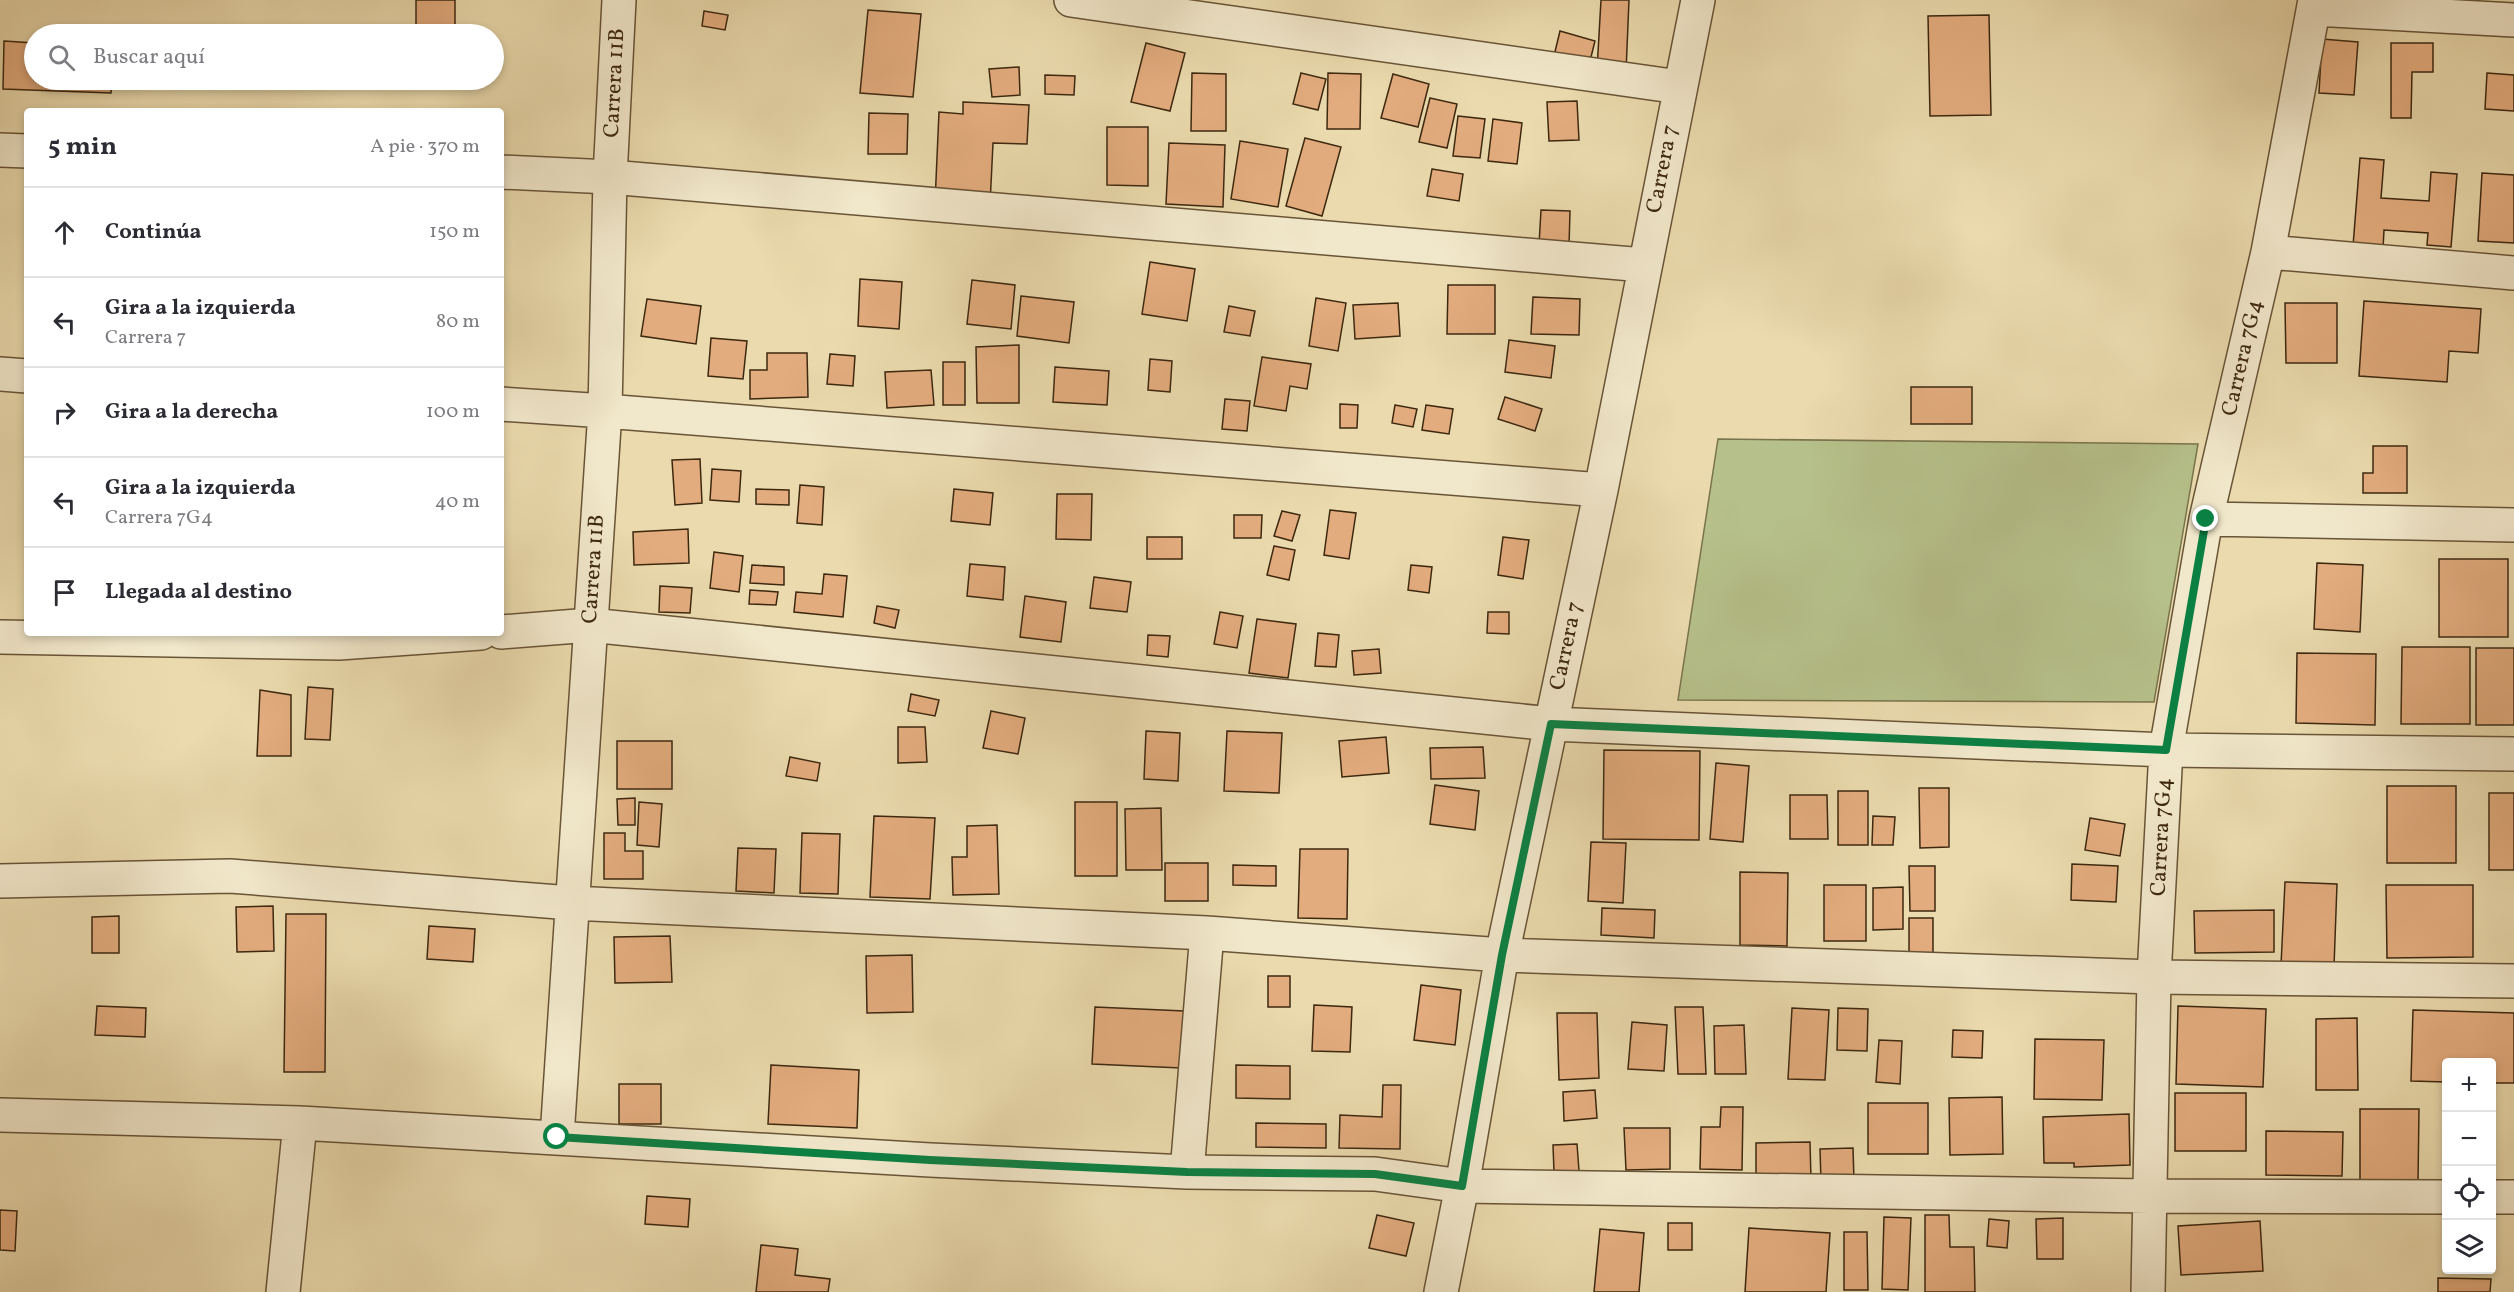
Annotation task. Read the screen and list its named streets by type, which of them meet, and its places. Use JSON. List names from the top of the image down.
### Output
{
  "streets": {
    "street": ["Carrera 11B", "Carrera 7", "Carrera 7G4"]
  },
  "page": {
    "search": "Buscar aquí",
    "heading": ["5 min", "A pie · 370 m"],
    "list": [
      ["Continúa", "150 m"],
      ["Gira a la izquierda", "Carrera 7", "80 m"],
      ["Gira a la derecha", "100 m"],
      ["Gira a la izquierda", "Carrera 7G4", "40 m"],
      "Llegada al destino"
    ],
    "map_buttons": ["+", "−"]
  }
}
